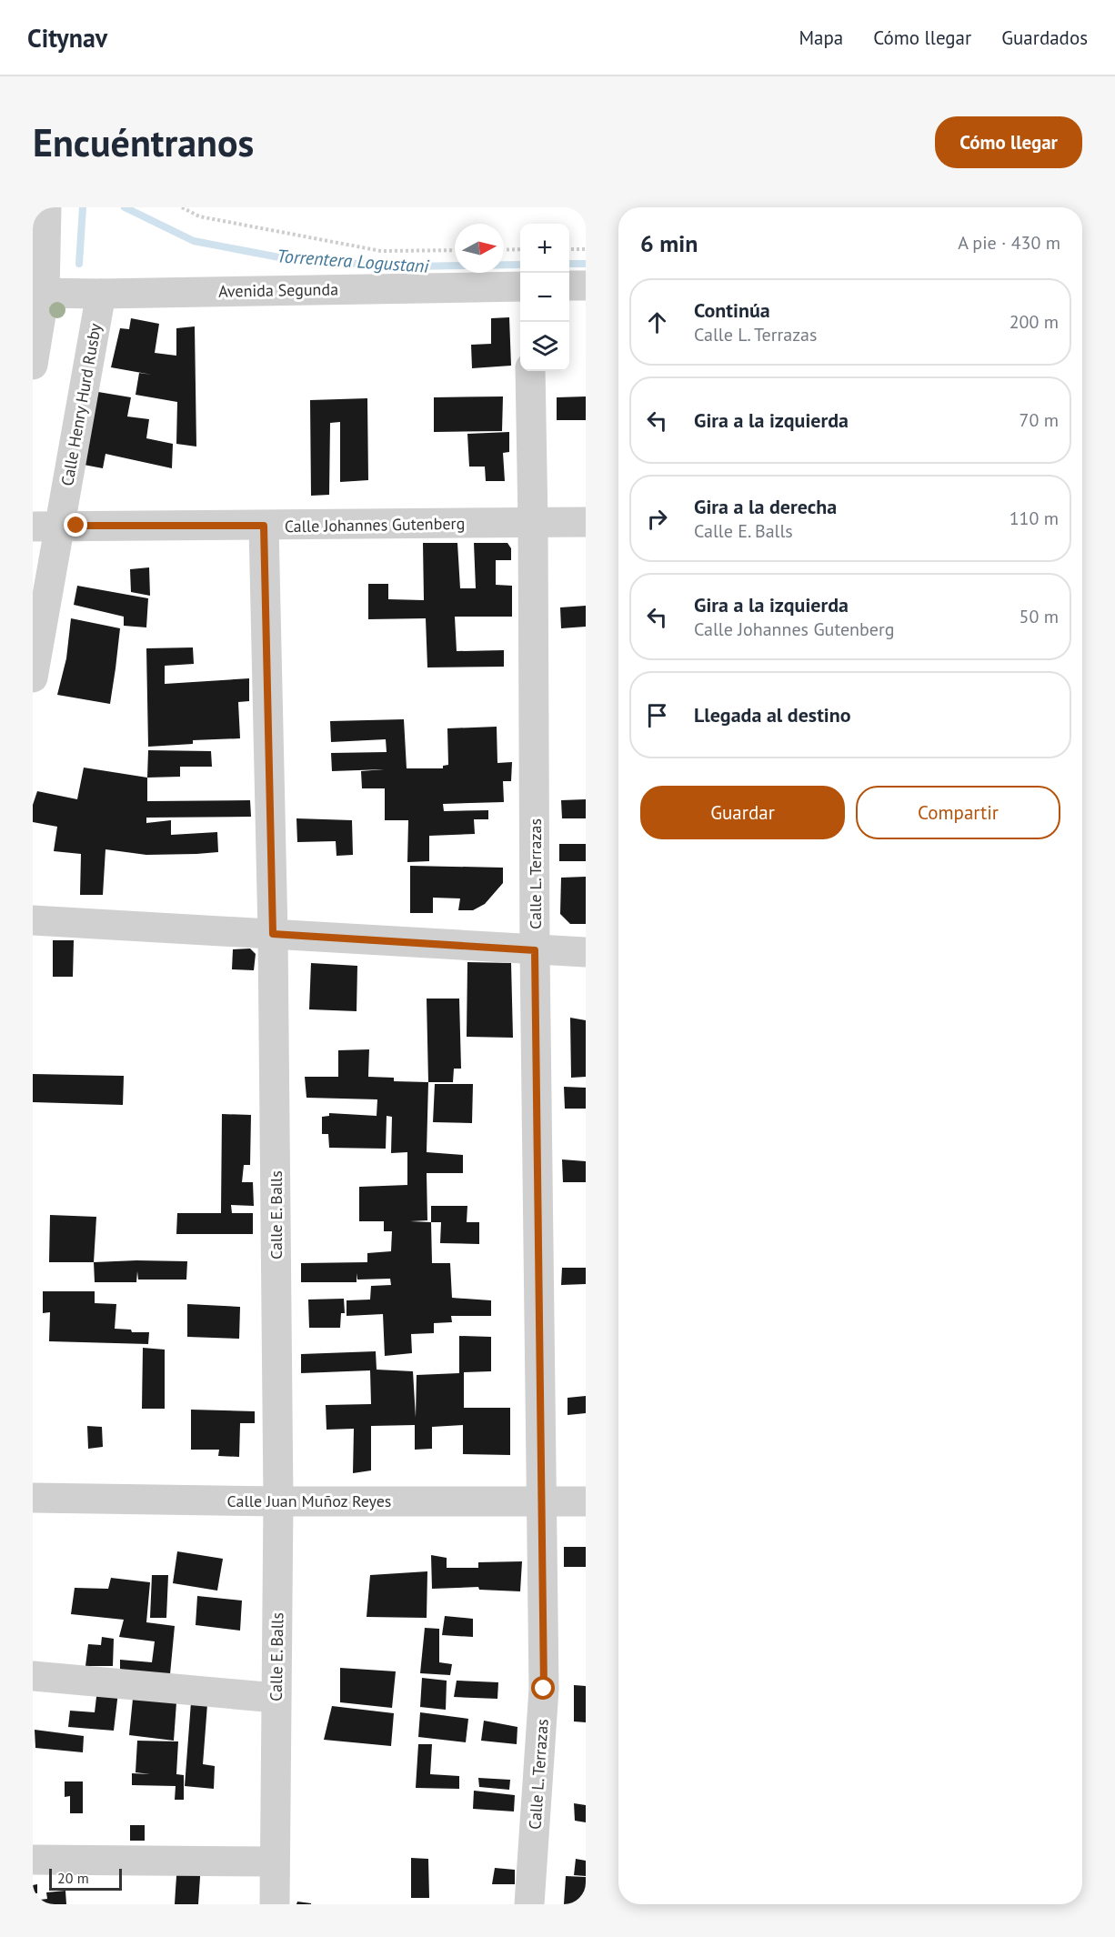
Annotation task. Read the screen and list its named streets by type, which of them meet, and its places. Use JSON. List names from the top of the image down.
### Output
{
  "streets": {
    "street": [
      "Avenida Segunda",
      "Calle Henry Hurd Rusby",
      "Calle Johannes Gutenberg",
      "Calle L. Terrazas",
      "Calle E. Balls",
      "Calle Juan Muñoz Reyes"
    ]
  },
  "crossings": [
    ["Avenida Segunda", "Calle Henry Hurd Rusby"],
    ["Calle Henry Hurd Rusby", "Calle Johannes Gutenberg"],
    ["Calle Johannes Gutenberg", "Calle L. Terrazas"],
    ["Calle Johannes Gutenberg", "Calle E. Balls"],
    ["Calle L. Terrazas", "Calle Juan Muñoz Reyes"],
    ["Calle E. Balls", "Calle Juan Muñoz Reyes"]
  ],
  "water": ["Torrentera Logustani"],
  "scale_bar": "20 m",
  "north": "right",
  "page": {
    "header": "Citynav",
    "nav": ["Mapa", "Cómo llegar", "Guardados"],
    "buttons": [
      "Cómo llegar",
      ["Guardar", "Compartir"]
    ],
    "title": "Encuéntranos",
    "heading": ["6 min", "A pie · 430 m"],
    "map_buttons": ["+", "−"],
    "list": [
      ["Continúa", "Calle L. Terrazas", "200 m"],
      ["Gira a la izquierda", "70 m"],
      ["Gira a la derecha", "Calle E. Balls", "110 m"],
      ["Gira a la izquierda", "Calle Johannes Gutenberg", "50 m"],
      "Llegada al destino"
    ],
    "scale": "20 m"
  }
}
